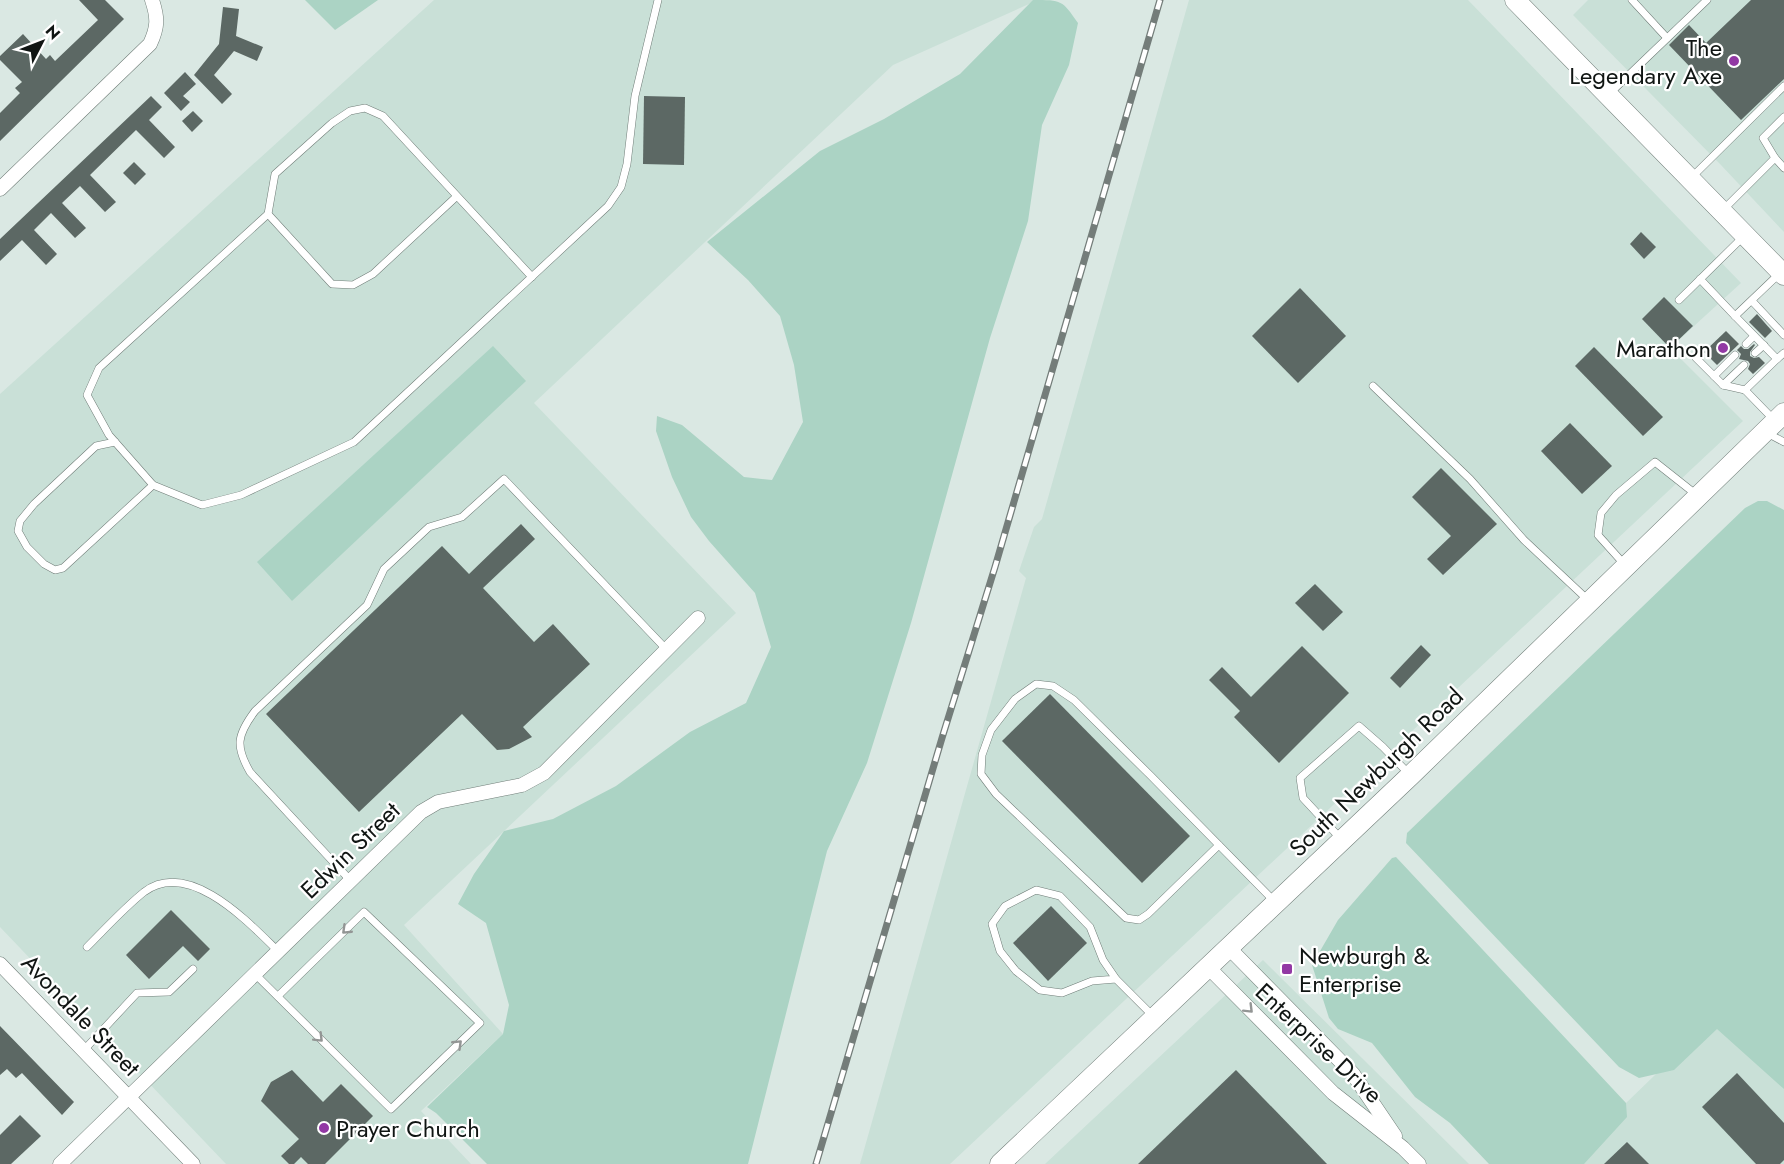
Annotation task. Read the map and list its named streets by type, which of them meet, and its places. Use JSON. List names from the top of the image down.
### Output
{
  "streets": {
    "main road": ["South Newburgh Road"],
    "street": ["Edwin Street", "Avondale Street", "Enterprise Drive"]
  },
  "crossings": [
    ["South Newburgh Road", "Enterprise Drive"],
    ["Edwin Street", "Avondale Street"]
  ],
  "places": {
    "other": ["The Legendary Axe", "Marathon", "Prayer Church"],
    "transit": ["Newburgh & Enterprise"]
  },
  "north": "top right"
}
